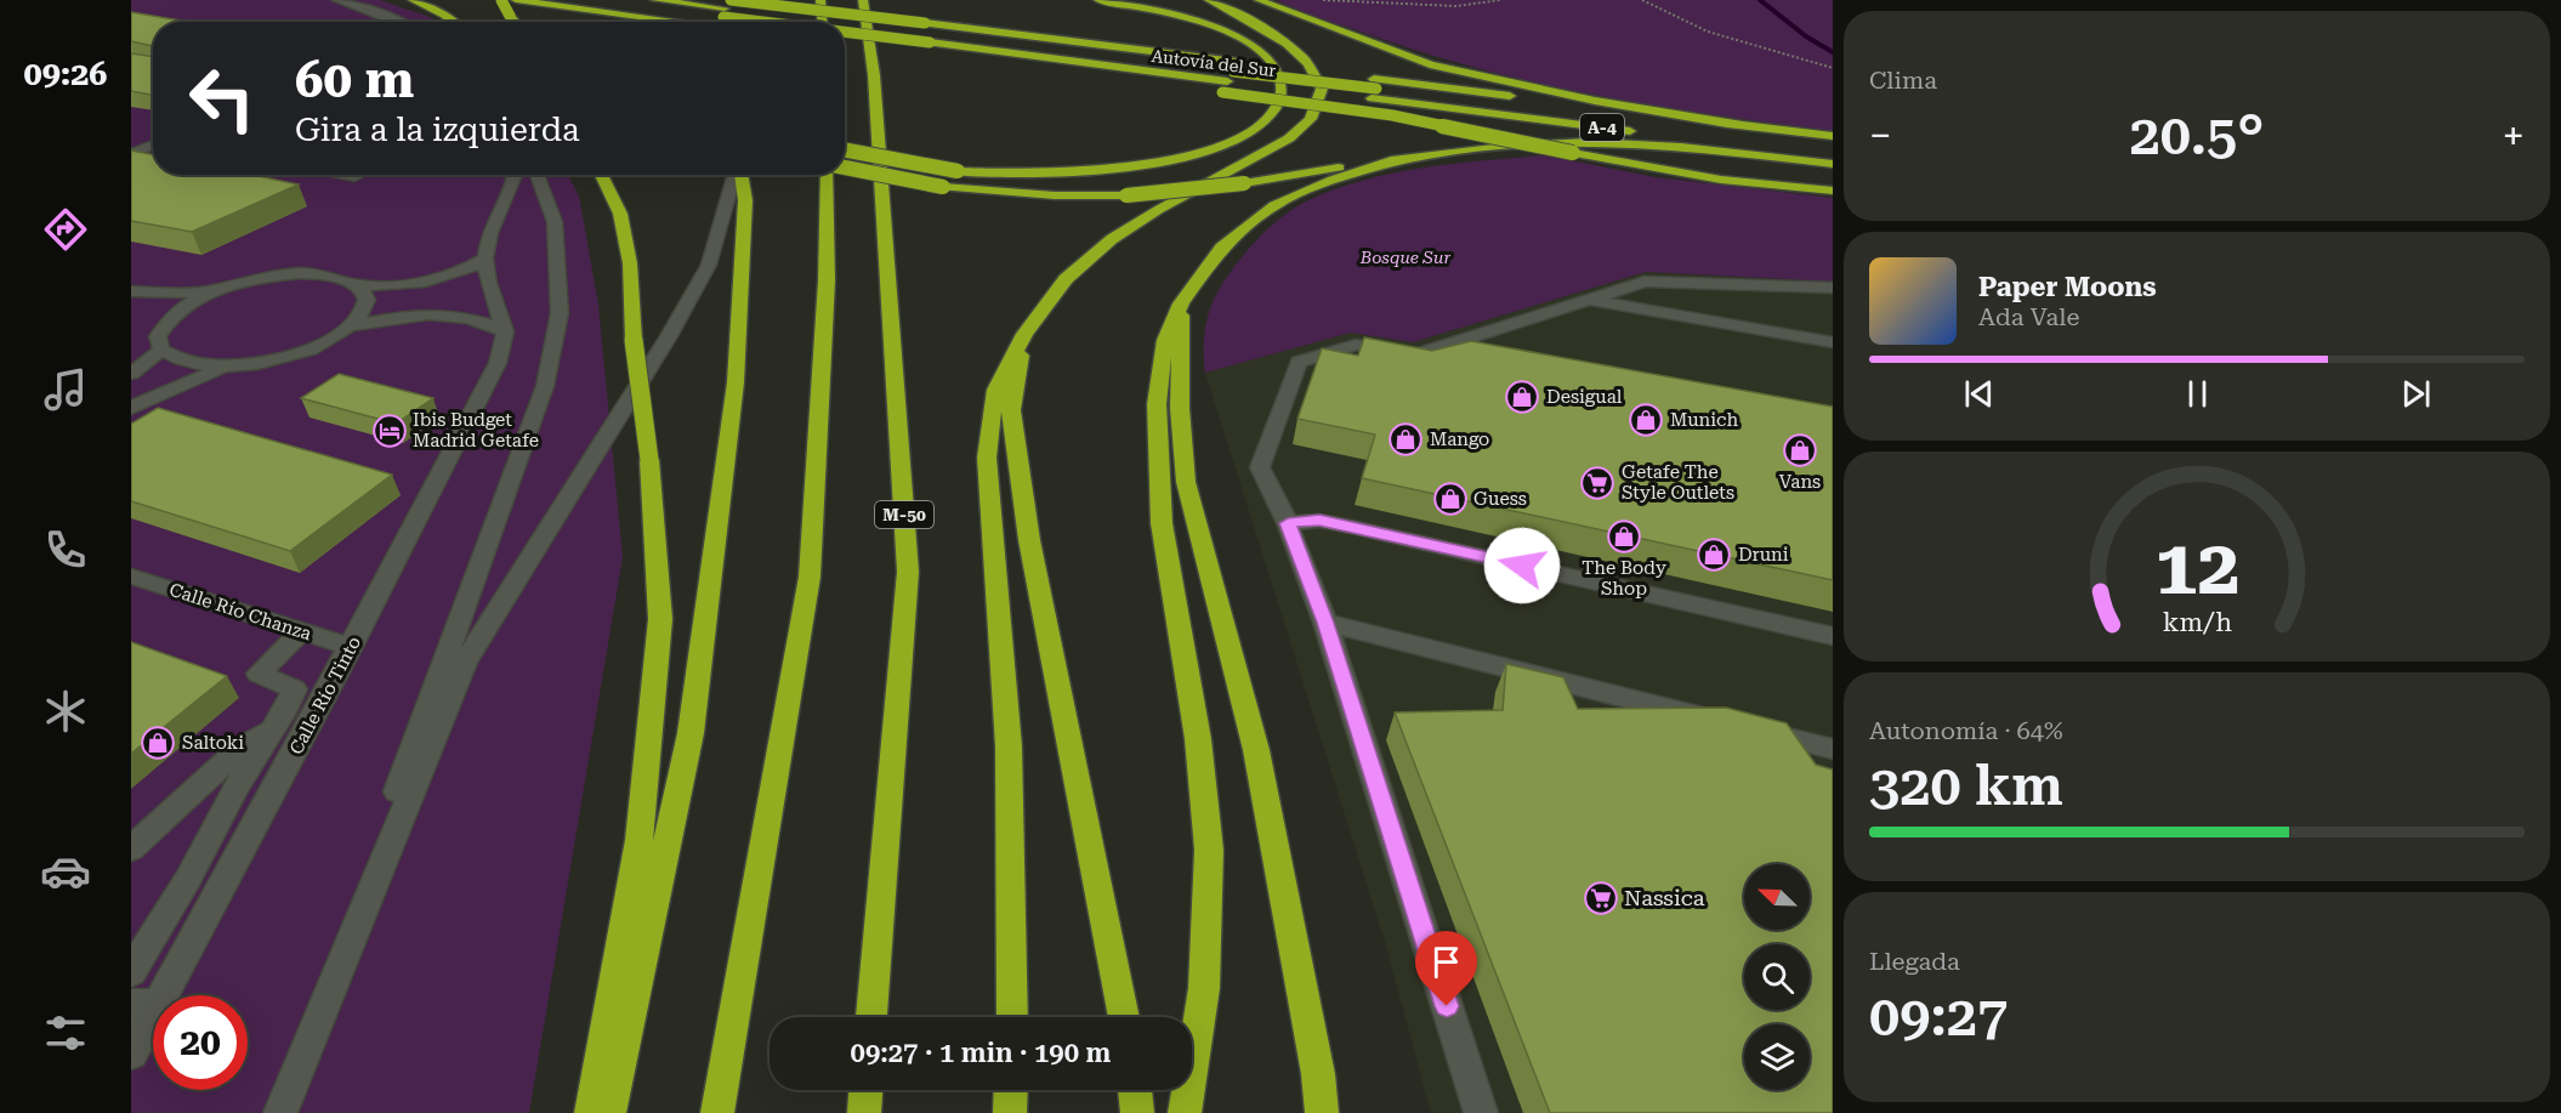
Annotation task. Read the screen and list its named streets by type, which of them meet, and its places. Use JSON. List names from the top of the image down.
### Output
{
  "streets": {
    "highway": ["Autovía del Sur", "A-4", "M-50"],
    "street": ["Calle Río Chanza", "Calle Río Tinto"]
  },
  "crossings": [
    ["Calle Río Chanza", "Calle Río Tinto"]
  ],
  "parks": ["Bosque Sur"],
  "places": {
    "shop": [
      "Desigual",
      "Munich",
      "Mango",
      "Vans",
      "Guess",
      "The Body Shop",
      "Druni",
      "Saltoki"
    ],
    "hotel": ["Ibis Budget Madrid Getafe"],
    "supermarket": ["Getafe The Style Outlets", "Nassica"]
  },
  "north": "top left",
  "page": {
    "tabs": "09:26",
    "tile": [
      "Clima",
      ["Autonomía · 64%", "320 km"],
      ["Llegada", "09:27"]
    ],
    "turn": ["60 m", "Gira a la izquierda"],
    "heat": ["−", "20.5°", "+"],
    "song": ["Paper Moons", "Ada Vale"],
    "limit": "20",
    "trip": "09:27 · 1 min · 190 m",
    "gauge": ["12", "km/h"]
  }
}
